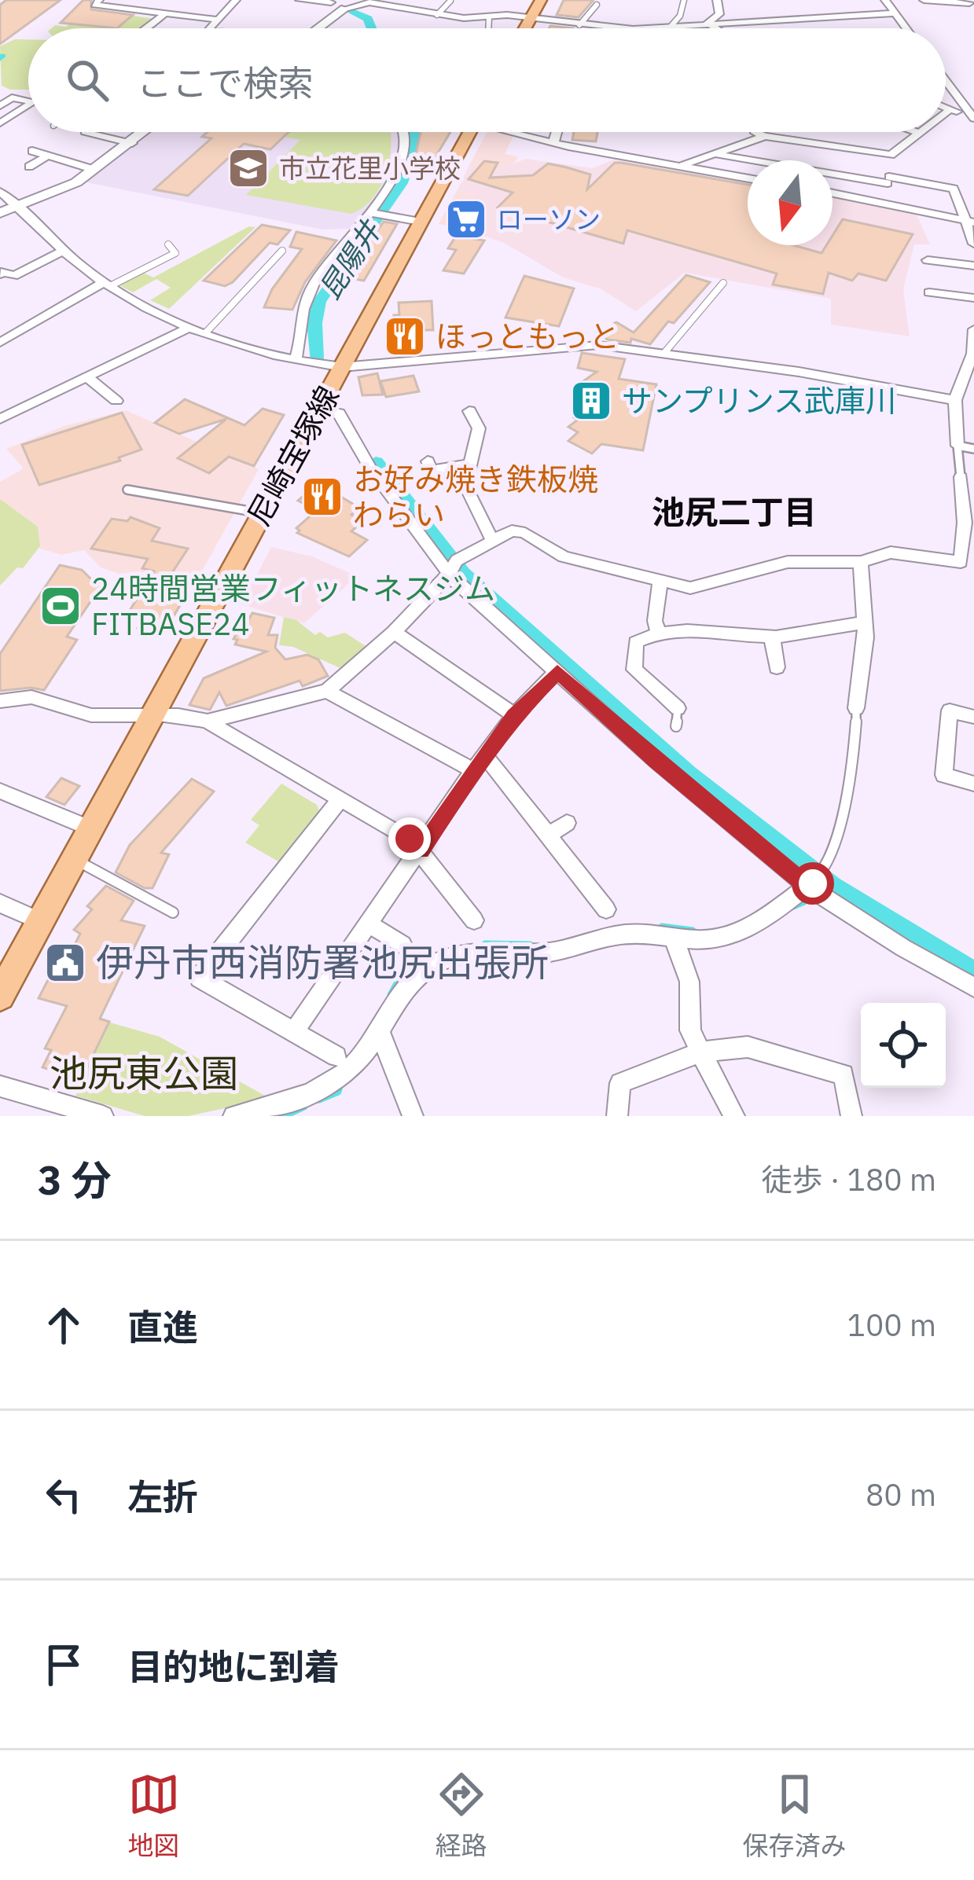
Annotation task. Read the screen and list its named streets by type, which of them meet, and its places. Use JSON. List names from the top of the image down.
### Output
{
  "streets": {
    "main road": ["尼崎宝塚線"]
  },
  "districts": ["池尻二丁目"],
  "water": ["昆陽井"],
  "parks": ["池尻東公園"],
  "places": {
    "school or university": ["市立花里小学校"],
    "supermarket": ["ローソン"],
    "restaurant": ["ほっともっと", "お好み焼き鉄板焼 わらい"],
    "building": ["サンプリンス武庫川"],
    "sports": ["24時間営業フィットネスジム FITBASE24"],
    "public building": ["伊丹市西消防署池尻出張所"]
  },
  "north": "bottom",
  "page": {
    "search": "ここで検索",
    "heading": ["3 分", "徒歩 · 180 m"],
    "list": [
      ["直進", "100 m"],
      ["左折", "80 m"],
      "目的地に到着"
    ],
    "nav": ["地図", "経路", "保存済み"]
  }
}
